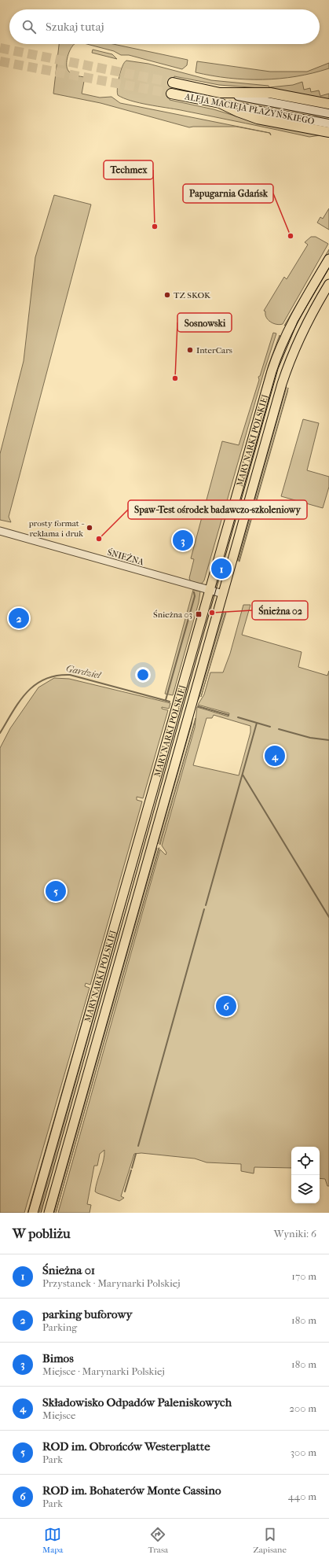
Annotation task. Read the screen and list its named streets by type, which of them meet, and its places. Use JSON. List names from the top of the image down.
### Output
{
  "streets": {
    "highway": ["ALEJA MACIEJA PŁAŻYŃSKIEGO"],
    "main road": ["MARYNARKI POLSKIEJ"],
    "street": ["ŚNIEŻNA"]
  },
  "crossings": [
    ["MARYNARKI POLSKIEJ", "ŚNIEŻNA"]
  ],
  "water": ["Gardziel"],
  "places": {
    "other": [
      "Techmex",
      "Papugarnia Gdańsk",
      "TZ SKOK",
      "InterCars",
      "Sosnowski",
      "prosty format - reklama i druk",
      "Spaw-Test ośrodek badawczo-szkoleniowy",
      "Śnieżna 02"
    ],
    "transit": ["Śnieżna 03"]
  },
  "page": {
    "search": "Szukaj tutaj",
    "pins": [
      "3",
      "1",
      "2",
      "4",
      "5",
      "6"
    ],
    "heading": ["W pobliżu", "Wyniki: 6"],
    "list": [
      {
        "mark": "1",
        "name": "Śnieżna 01",
        "note": "Przystanek · Marynarki Polskiej",
        "value": "170 m"
      },
      {
        "mark": "2",
        "name": "parking buforowy",
        "note": "Parking",
        "value": "180 m"
      },
      {
        "mark": "3",
        "name": "Bimos",
        "note": "Miejsce · Marynarki Polskiej",
        "value": "180 m"
      },
      {
        "mark": "4",
        "name": "Składowisko Odpadów Paleniskowych",
        "note": "Miejsce",
        "value": "200 m"
      },
      {
        "mark": "5",
        "name": "ROD im. Obrońców Westerplatte",
        "note": "Park",
        "value": "300 m"
      },
      {
        "mark": "6",
        "name": "ROD im. Bohaterów Monte Cassino",
        "note": "Park",
        "value": "440 m"
      }
    ],
    "nav": ["Mapa", "Trasa", "Zapisane"]
  }
}
